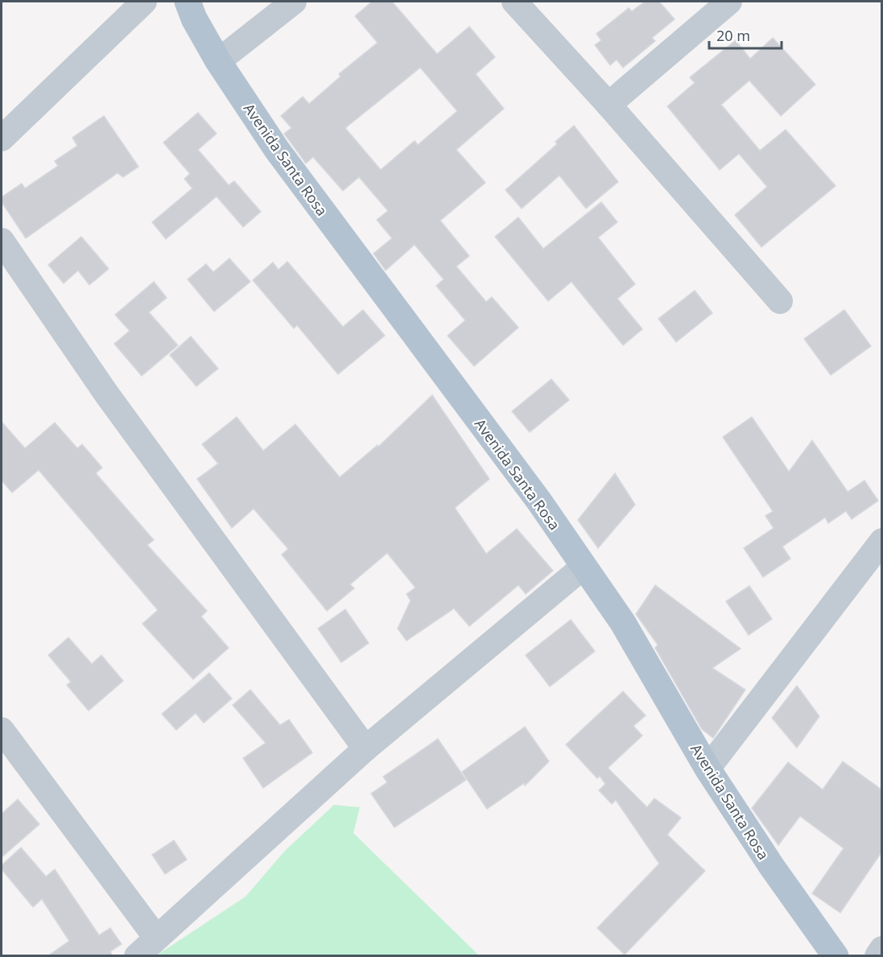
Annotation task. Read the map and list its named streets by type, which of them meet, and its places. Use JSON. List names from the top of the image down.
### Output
{
  "streets": {
    "main road": ["Avenida Santa Rosa"]
  },
  "scale_bar": "20 m"
}
